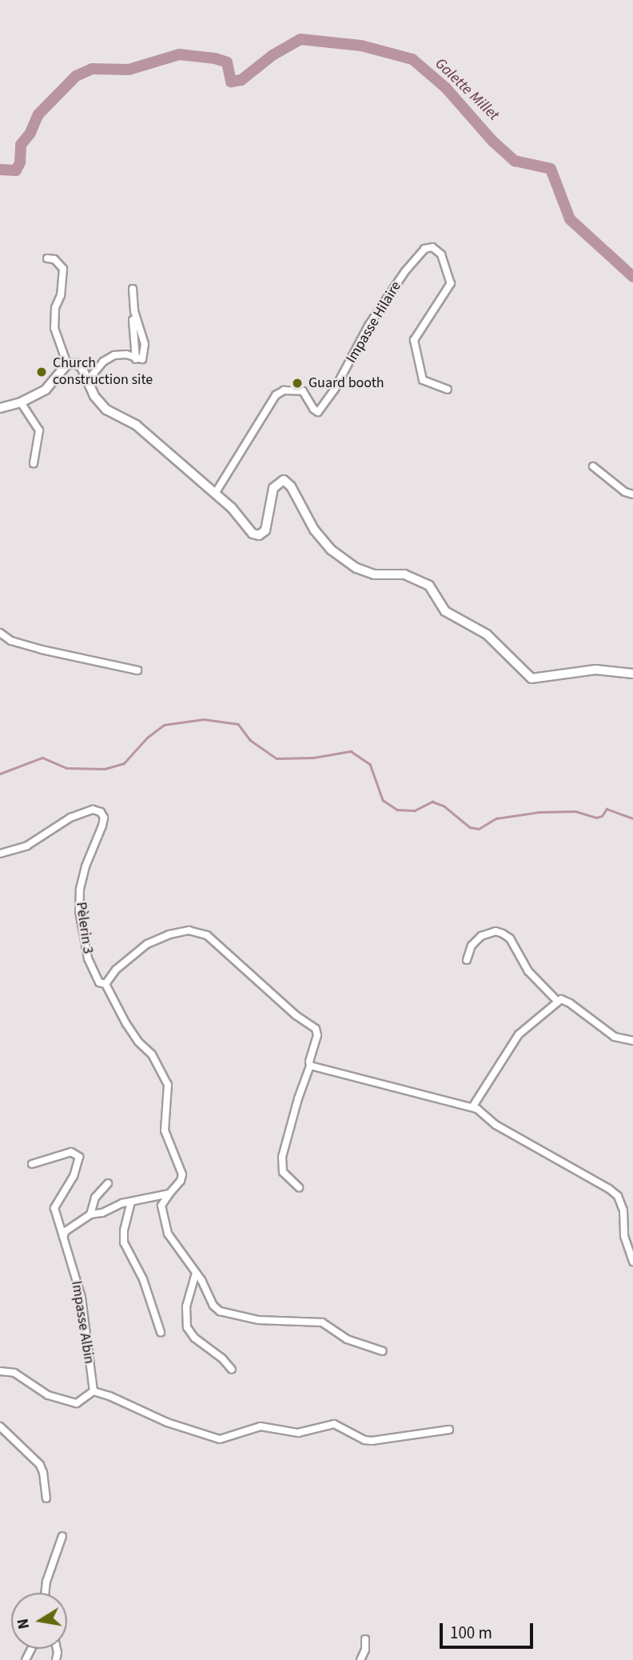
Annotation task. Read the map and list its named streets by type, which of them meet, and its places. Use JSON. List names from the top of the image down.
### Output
{
  "streets": {
    "street": ["Impasse Hilaire", "Pèlerin 3", "Impasse Albin"]
  },
  "water": ["Galette Millet"],
  "places": ["Church construction site", "Guard booth"],
  "scale_bar": "100 m",
  "north": "left"
}
